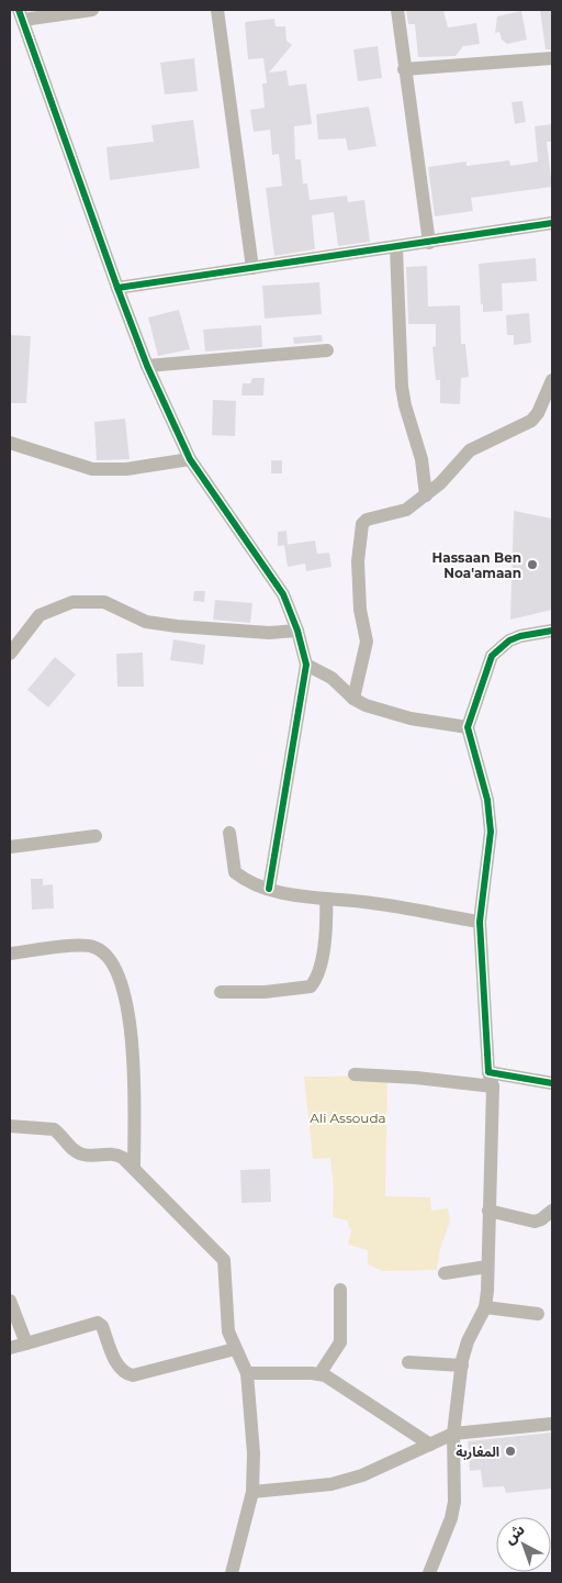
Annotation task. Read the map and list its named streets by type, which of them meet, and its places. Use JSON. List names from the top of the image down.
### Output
{
  "parks": ["Ali Assouda"],
  "places": ["Hassaan Ben Noa'amaan", "المغاربة"],
  "north": "top left"
}
